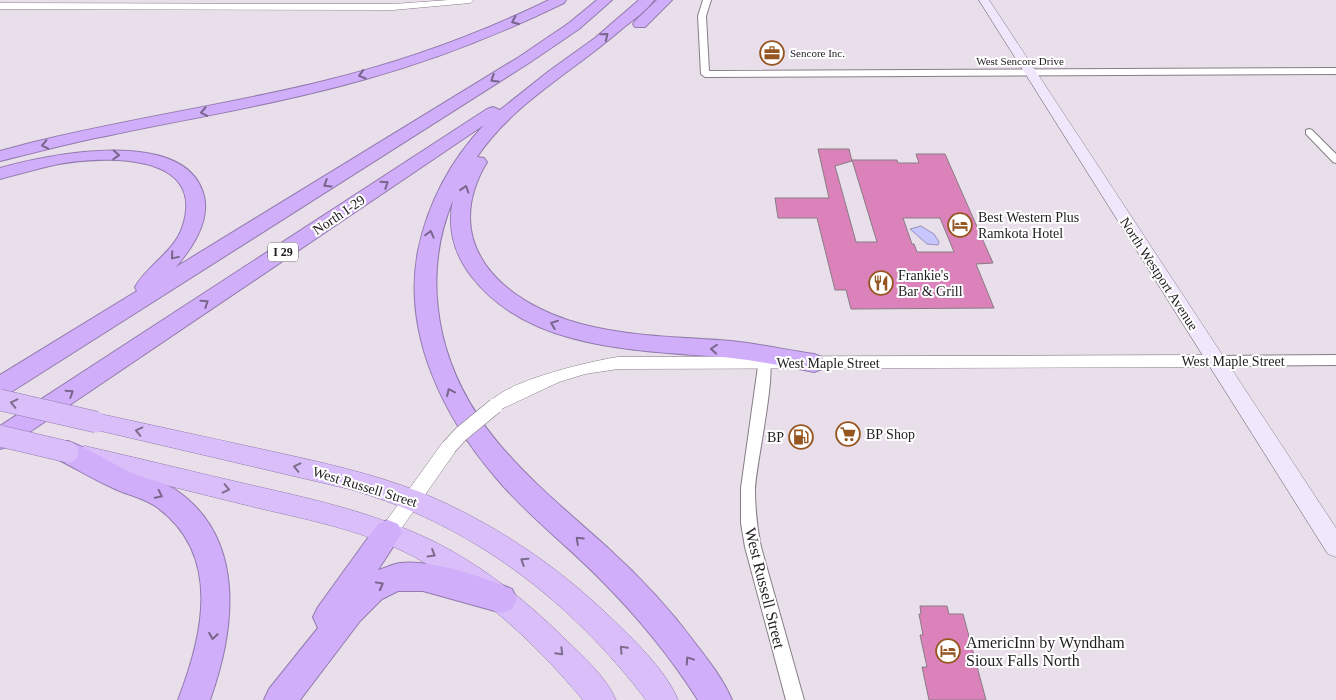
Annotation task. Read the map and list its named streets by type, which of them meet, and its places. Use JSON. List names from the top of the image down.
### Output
{
  "streets": {
    "highway": ["North I-29", "I 29", "West Russell Street"],
    "main road": ["North Westport Avenue"],
    "street": ["West Sencore Drive", "West Maple Street"]
  },
  "crossings": [
    ["West Sencore Drive", "North Westport Avenue"],
    ["North Westport Avenue", "West Maple Street"],
    ["West Maple Street", "West Russell Street"]
  ],
  "one_way": ["West Russell Street"],
  "places": {
    "office": ["Sencore Inc."],
    "hotel": ["Best Western Plus Ramkota Hotel", "AmericInn by Wyndham Sioux Falls North"],
    "restaurant": ["Frankie's Bar & Grill"],
    "supermarket": ["BP Shop"],
    "fuel station": ["BP"]
  }
}
